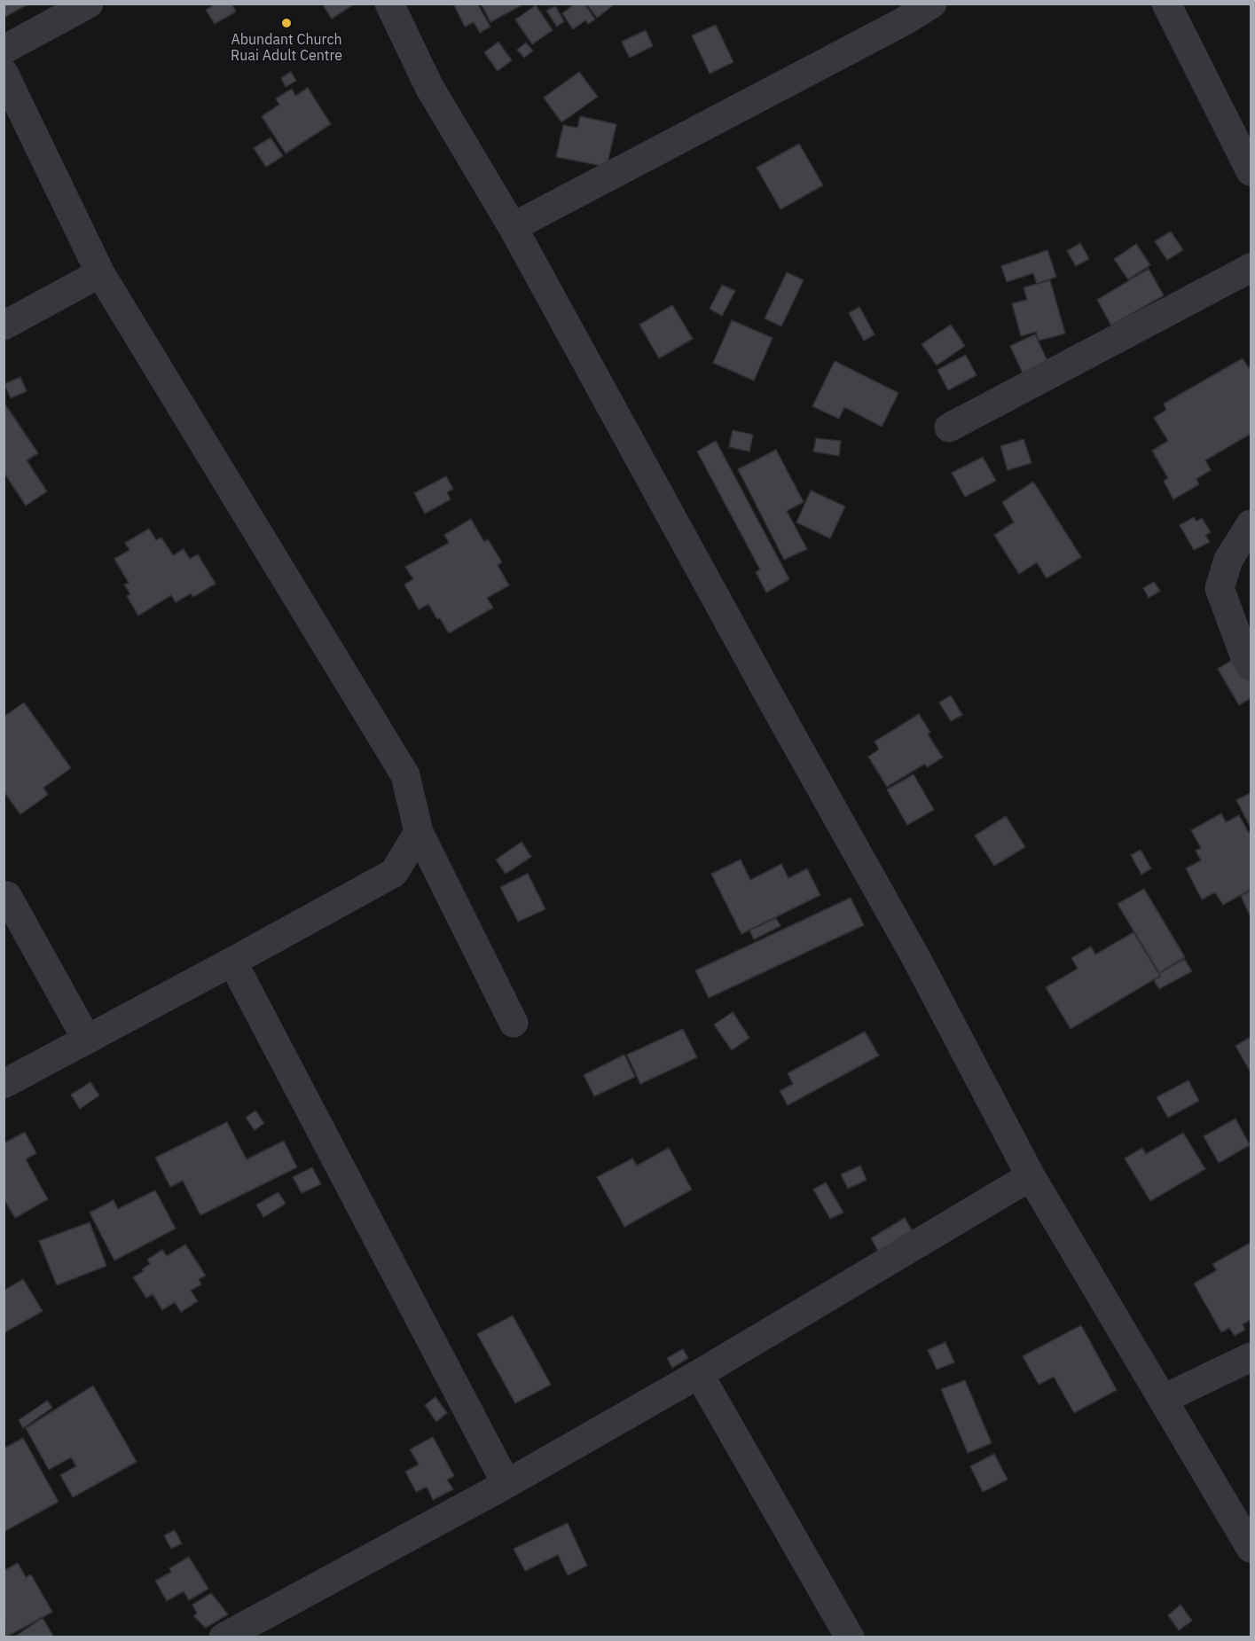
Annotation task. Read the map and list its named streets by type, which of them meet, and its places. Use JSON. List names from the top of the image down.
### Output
{
  "places": ["Abundant Church Ruai Adult Centre"]
}
